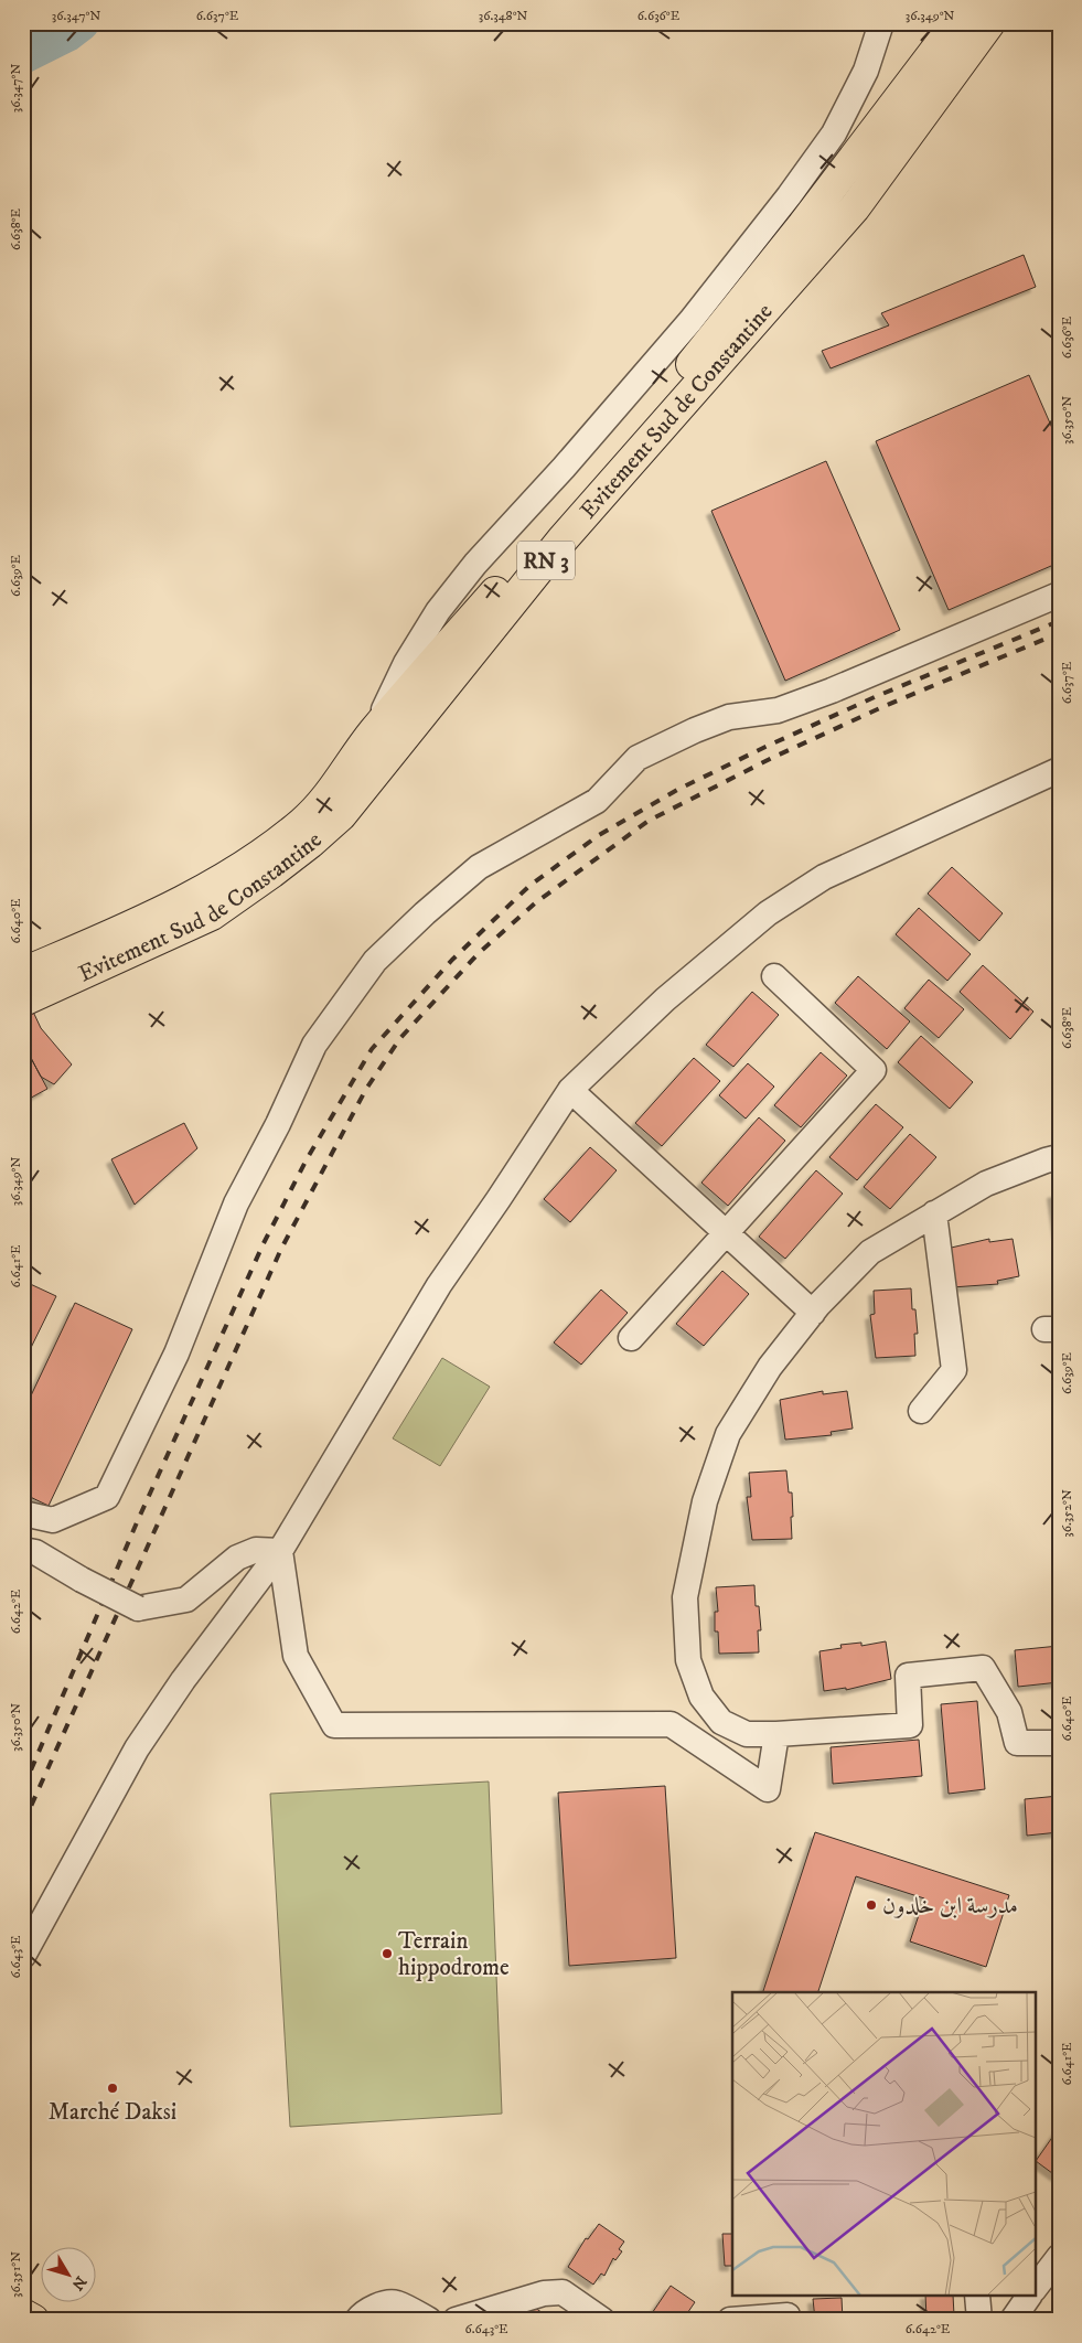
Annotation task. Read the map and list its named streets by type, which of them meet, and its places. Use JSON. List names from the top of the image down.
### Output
{
  "streets": {
    "main road": ["Evitement Sud de Constantine", "RN 3"]
  },
  "places": ["مدرسة ابن خلدون", "Terrain hippodrome", "Marché Daksi"],
  "north": "bottom right",
  "coordinates": [
    "36.347°N",
    "6.637°E",
    "36.348°N",
    "6.636°E",
    "36.349°N",
    "6.638°E",
    "36.350°N",
    "6.639°E",
    "6.640°E",
    "6.641°E",
    "36.352°N",
    "6.642°E",
    "6.643°E",
    "36.351°N"
  ]
}
